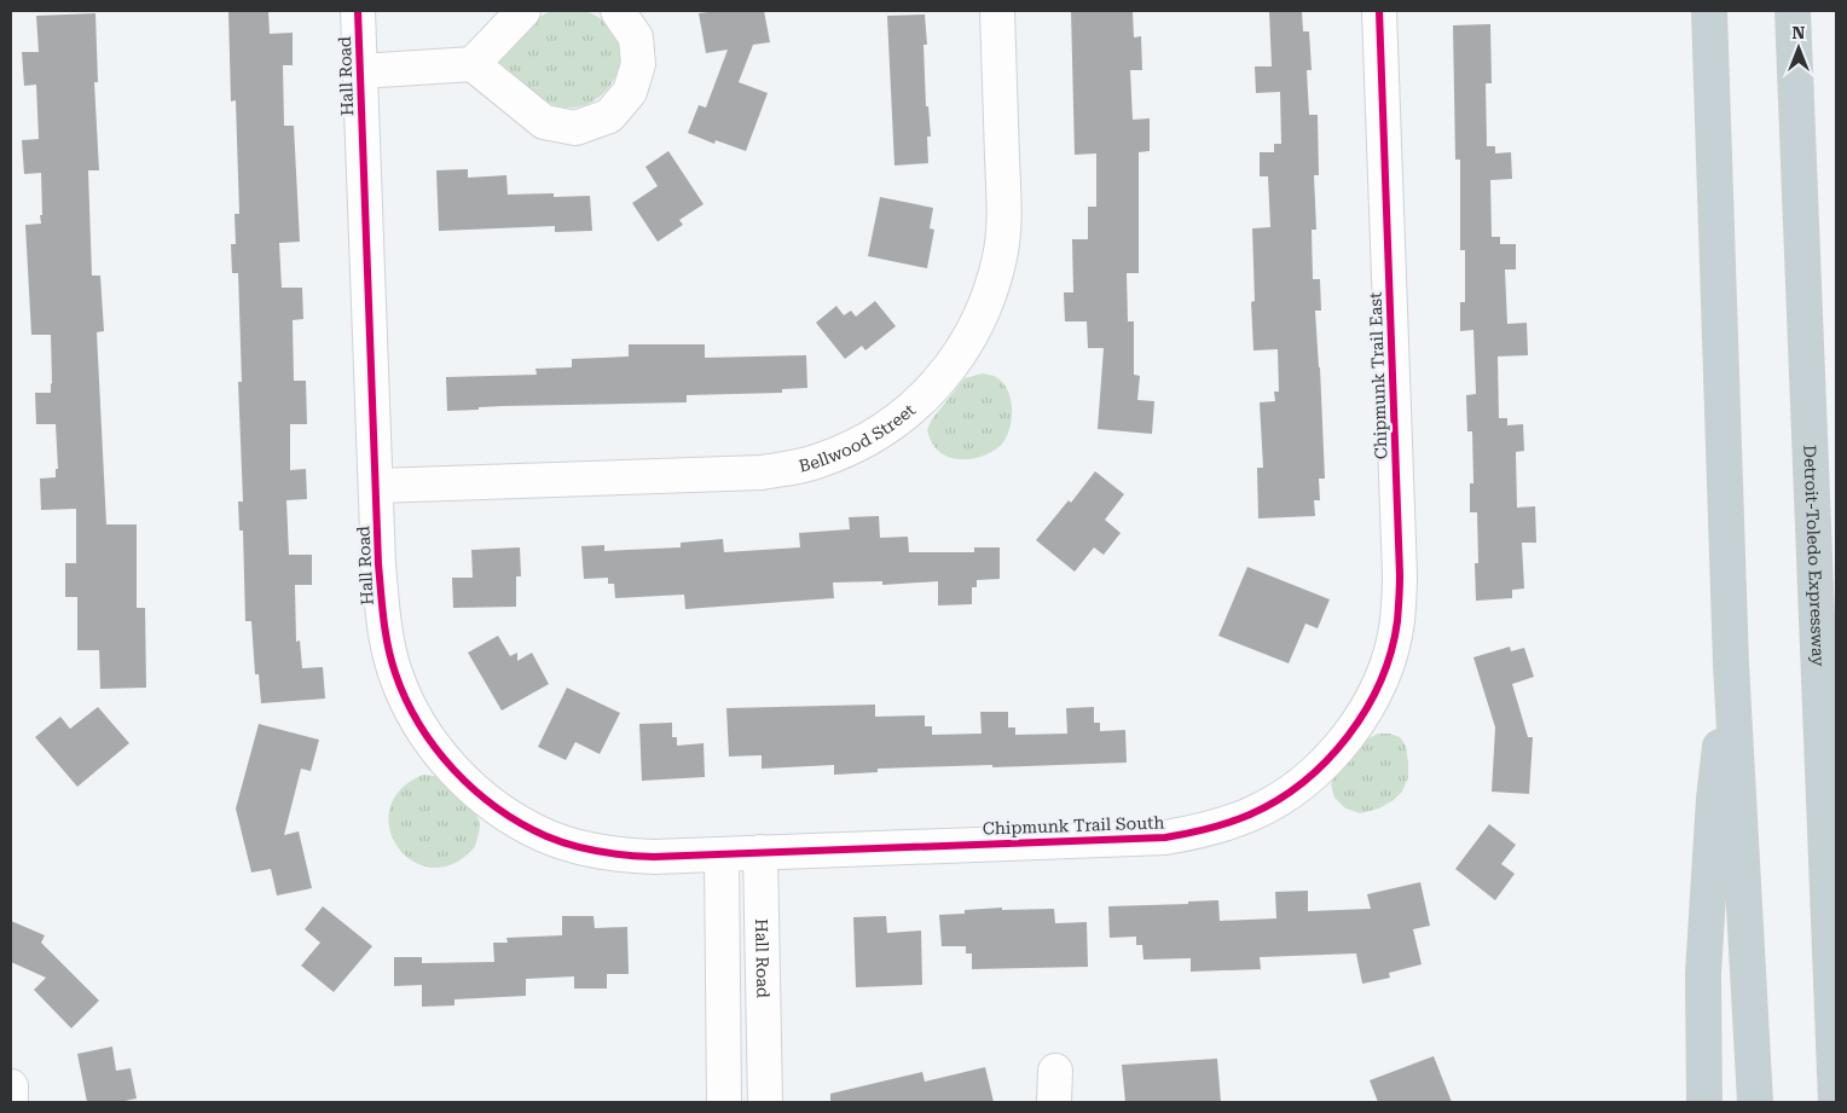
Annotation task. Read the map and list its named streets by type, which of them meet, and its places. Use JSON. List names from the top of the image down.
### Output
{
  "streets": {
    "highway": ["Detroit-Toledo Expressway"],
    "street": [
      "Hall Road",
      "Chipmunk Trail East",
      "Bellwood Street",
      "Chipmunk Trail South"
    ]
  },
  "crossings": [
    ["Hall Road", "Bellwood Street"],
    ["Hall Road", "Chipmunk Trail South"],
    ["Chipmunk Trail East", "Chipmunk Trail South"]
  ],
  "north": "top"
}
